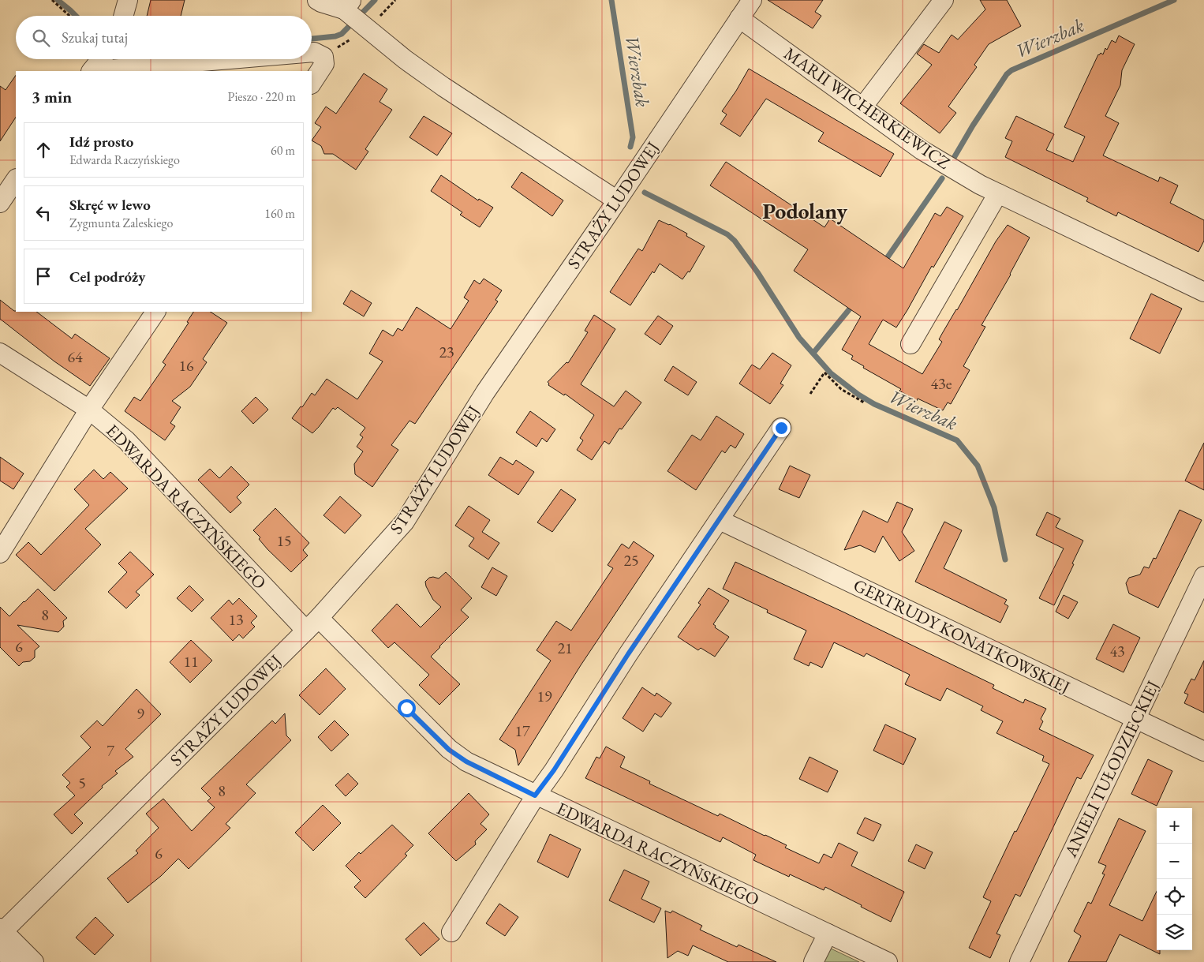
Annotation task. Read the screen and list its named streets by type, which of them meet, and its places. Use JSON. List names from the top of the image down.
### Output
{
  "streets": {
    "street": [
      "MARII WICHERKIEWICZ",
      "STRAŻY LUDOWEJ",
      "EDWARDA RACZYŃSKIEGO",
      "GERTRUDY KONATKOWSKIEJ",
      "ANIELI TUŁODZIECKIEJ"
    ]
  },
  "crossings": [
    ["MARII WICHERKIEWICZ", "STRAŻY LUDOWEJ"],
    ["STRAŻY LUDOWEJ", "EDWARDA RACZYŃSKIEGO"],
    ["GERTRUDY KONATKOWSKIEJ", "ANIELI TUŁODZIECKIEJ"]
  ],
  "districts": ["Podolany"],
  "water": ["Wierzbak"],
  "house_numbers": [
    "23",
    "64",
    "16",
    "43e",
    "15",
    "25",
    "8",
    "13",
    "6",
    "21",
    "43",
    "11",
    "19",
    "9",
    "17",
    "7",
    "5",
    "8",
    "6"
  ],
  "page": {
    "search": "Szukaj tutaj",
    "heading": ["3 min", "Pieszo · 220 m"],
    "list": [
      ["Idź prosto", "Edwarda Raczyńskiego", "60 m"],
      ["Skręć w lewo", "Zygmunta Zaleskiego", "160 m"],
      "Cel podróży"
    ],
    "map_buttons": ["+", "−"]
  }
}
